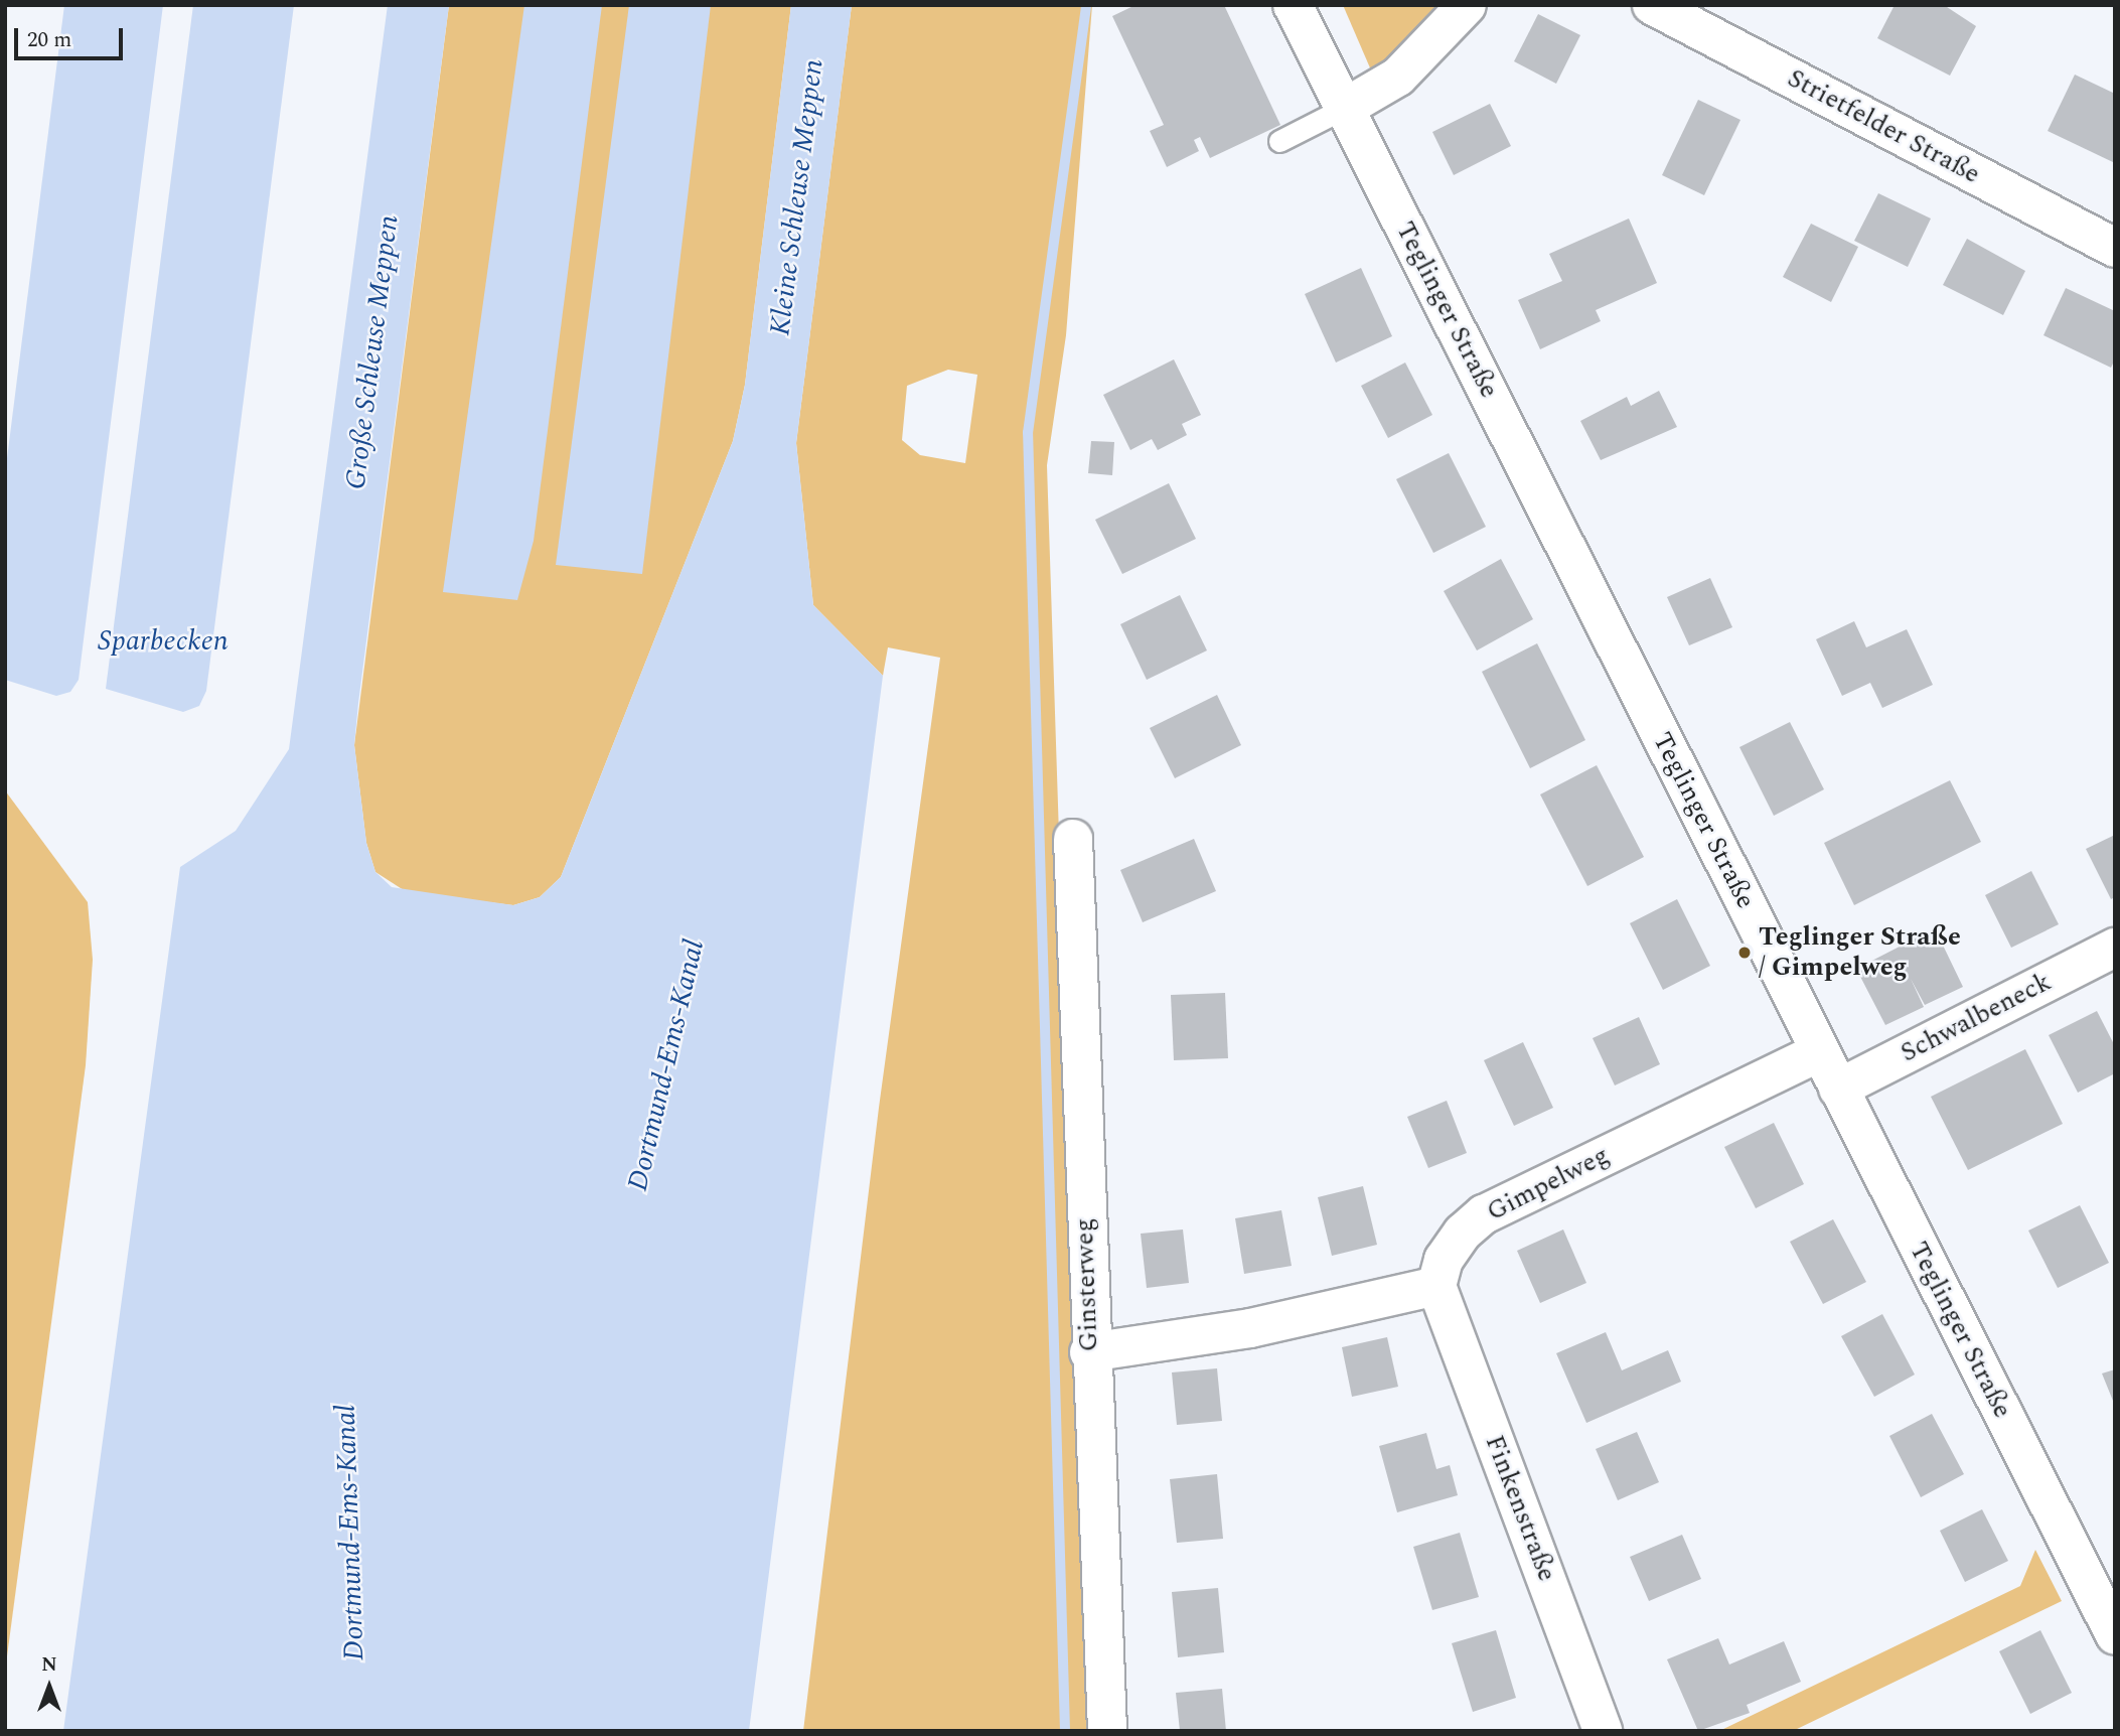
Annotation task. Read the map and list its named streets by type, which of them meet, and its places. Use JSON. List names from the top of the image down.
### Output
{
  "streets": {
    "street": [
      "Strietfelder Straße",
      "Teglinger Straße",
      "Schwalbeneck",
      "Gimpelweg",
      "Ginsterweg",
      "Finkenstraße"
    ]
  },
  "crossings": [
    ["Teglinger Straße", "Schwalbeneck"],
    ["Teglinger Straße", "Gimpelweg"],
    ["Gimpelweg", "Finkenstraße"]
  ],
  "water": [
    "Kleine Schleuse Meppen",
    "Große Schleuse Meppen",
    "Sparbecken",
    "Dortmund-Ems-Kanal"
  ],
  "places": ["Teglinger Straße / Gimpelweg"],
  "scale_bar": "20 m",
  "north": "top"
}
